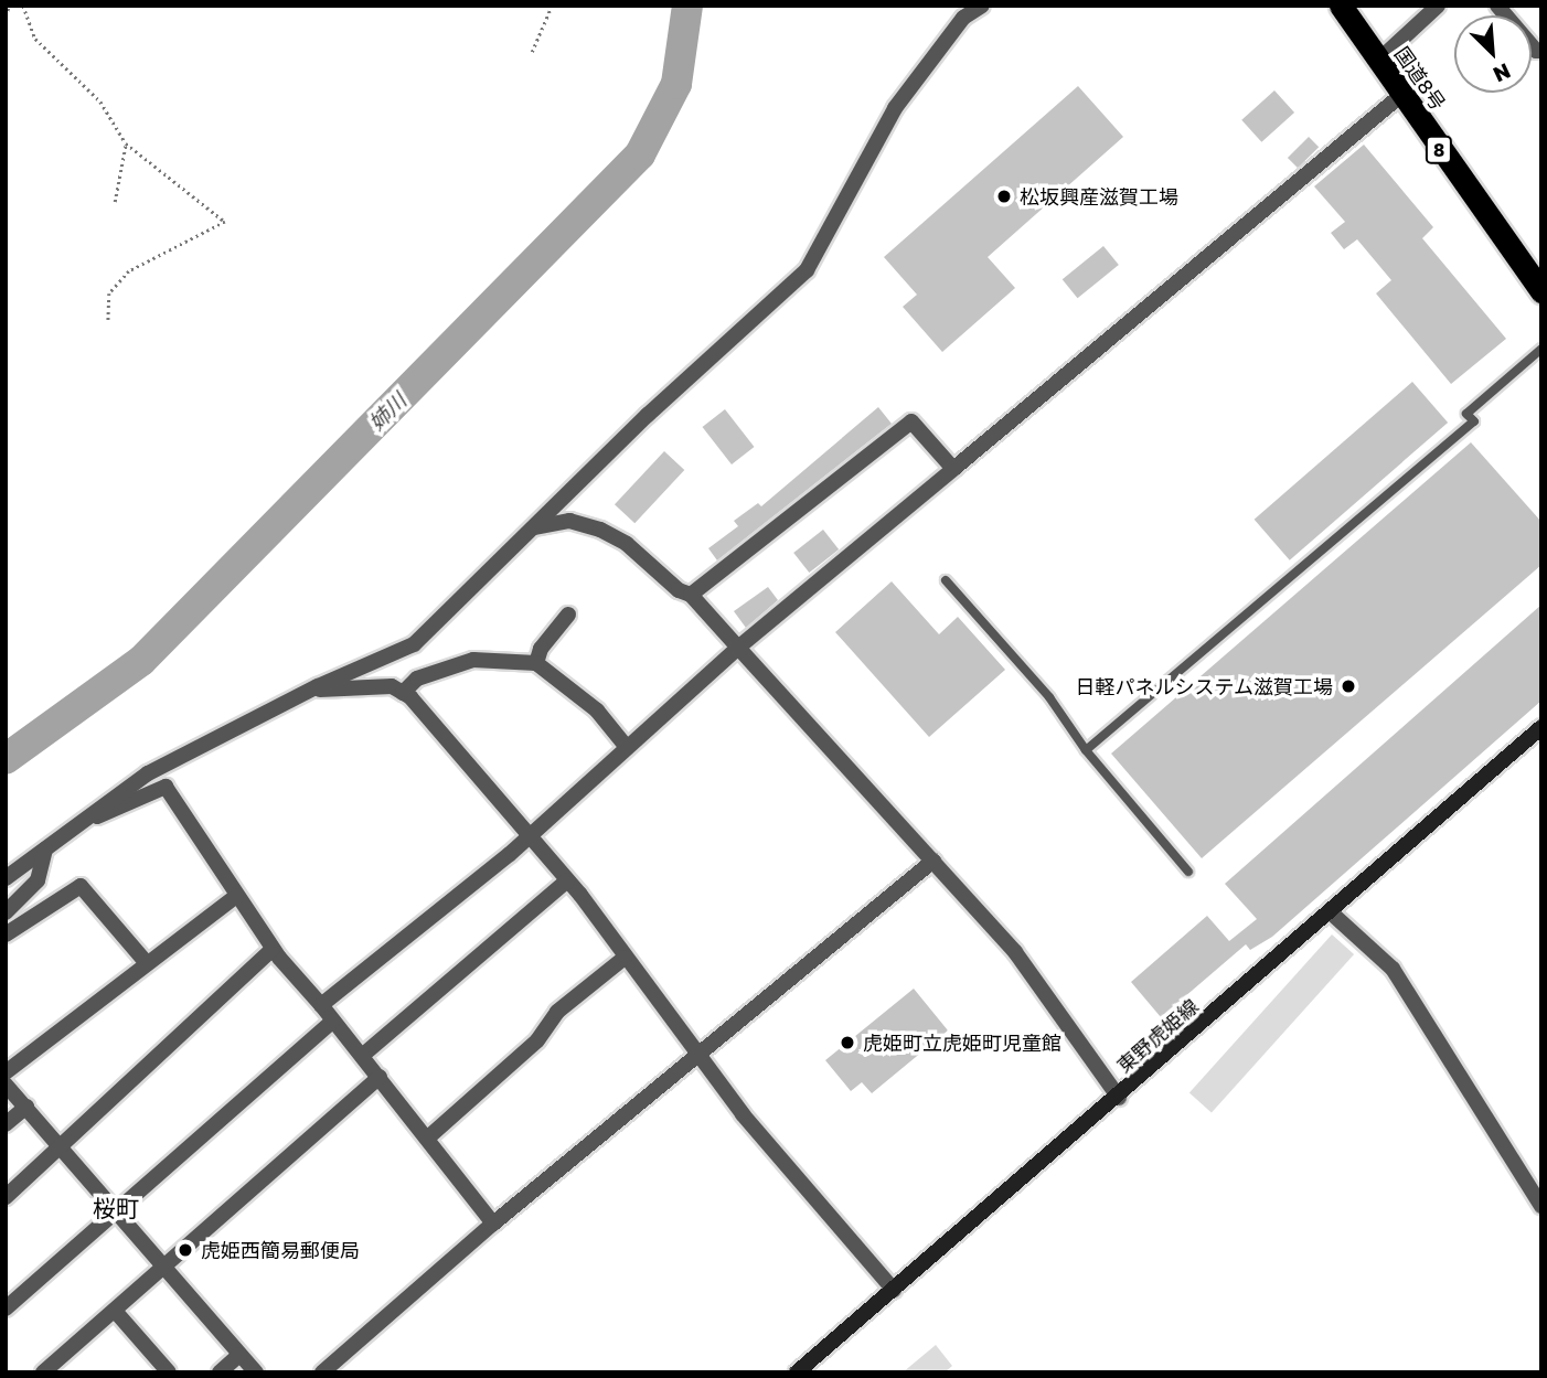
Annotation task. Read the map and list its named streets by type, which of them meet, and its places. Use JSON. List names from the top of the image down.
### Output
{
  "streets": {
    "highway": ["国道8号", "8"],
    "main road": ["東野虎姫線"]
  },
  "districts": ["桜町"],
  "water": ["姉川"],
  "places": [
    "松坂興産滋賀工場",
    "日軽パネルシステム滋賀工場",
    "虎姫町立虎姫町児童館",
    "虎姫西簡易郵便局"
  ],
  "north": "bottom right"
}
